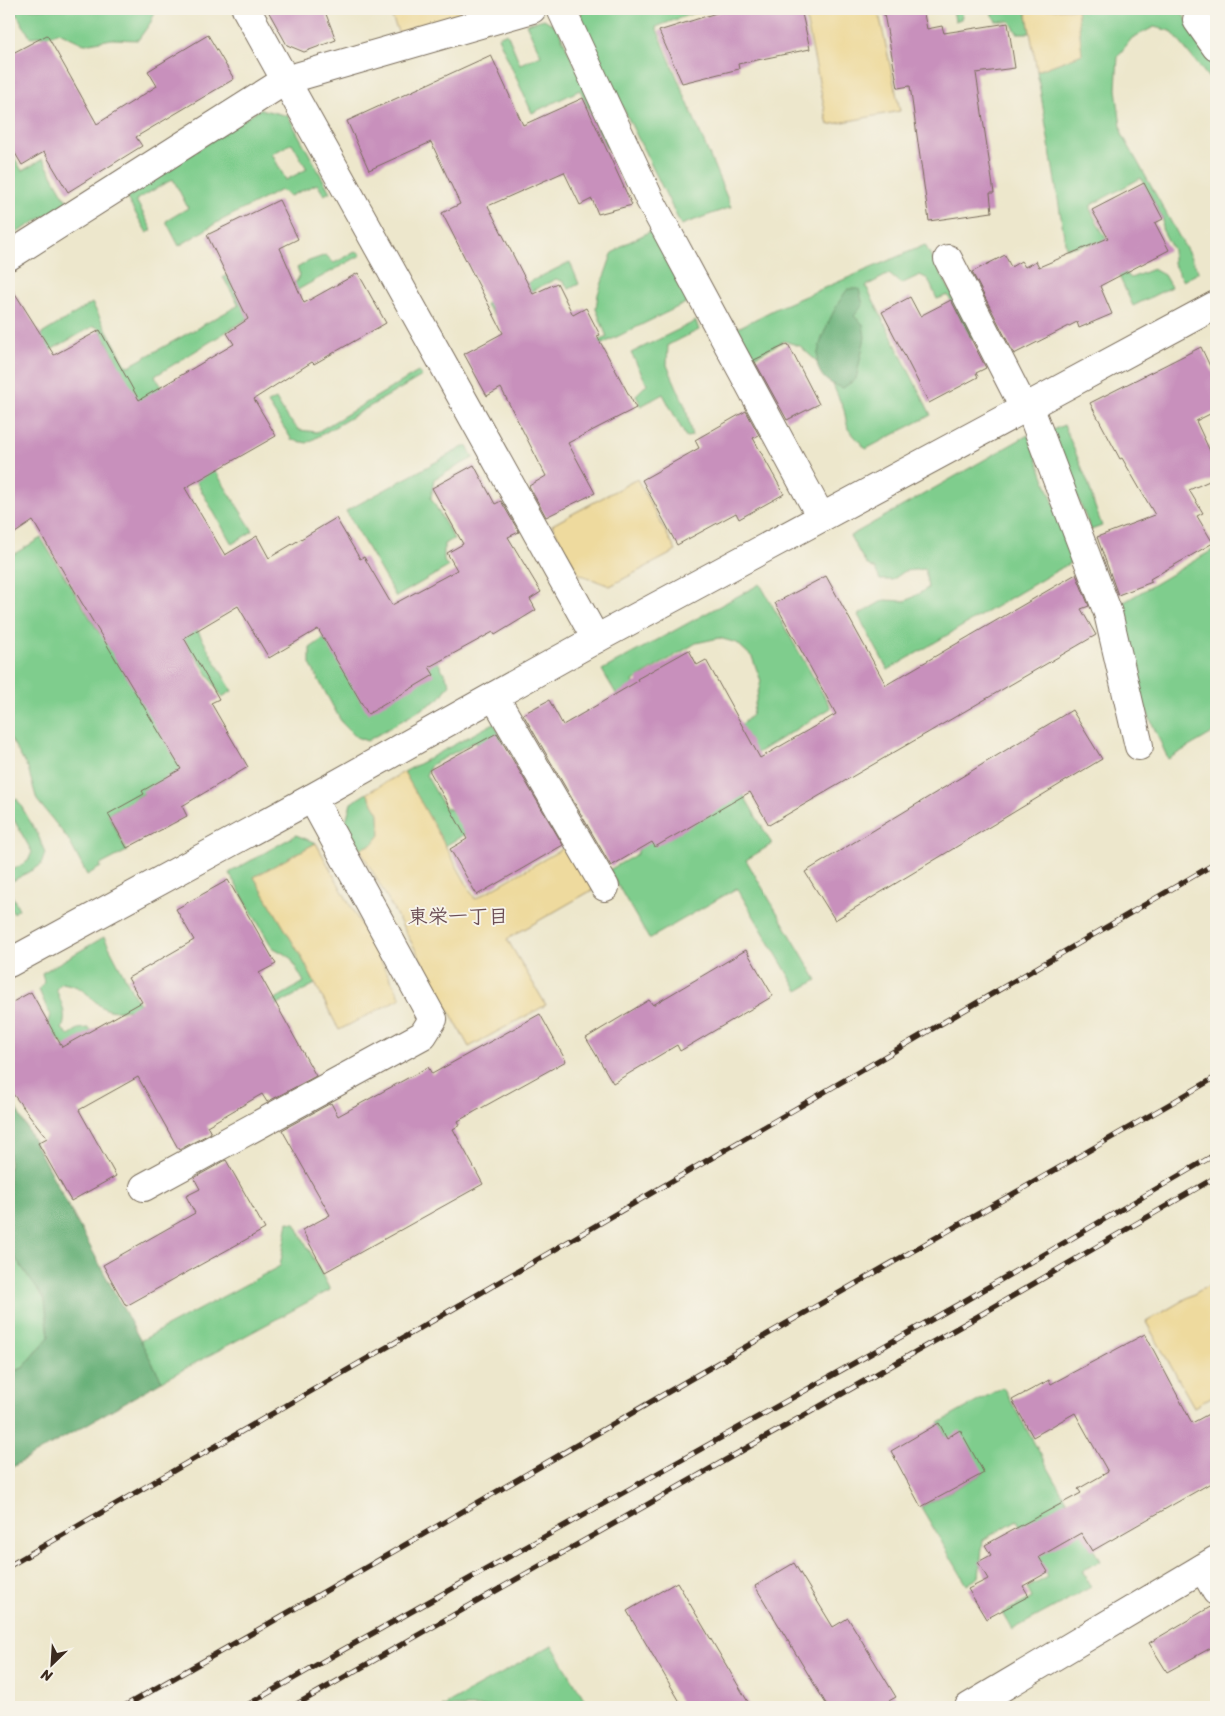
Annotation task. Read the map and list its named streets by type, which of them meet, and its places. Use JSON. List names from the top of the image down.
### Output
{
  "districts": ["東栄一丁目"],
  "north": "bottom left"
}
